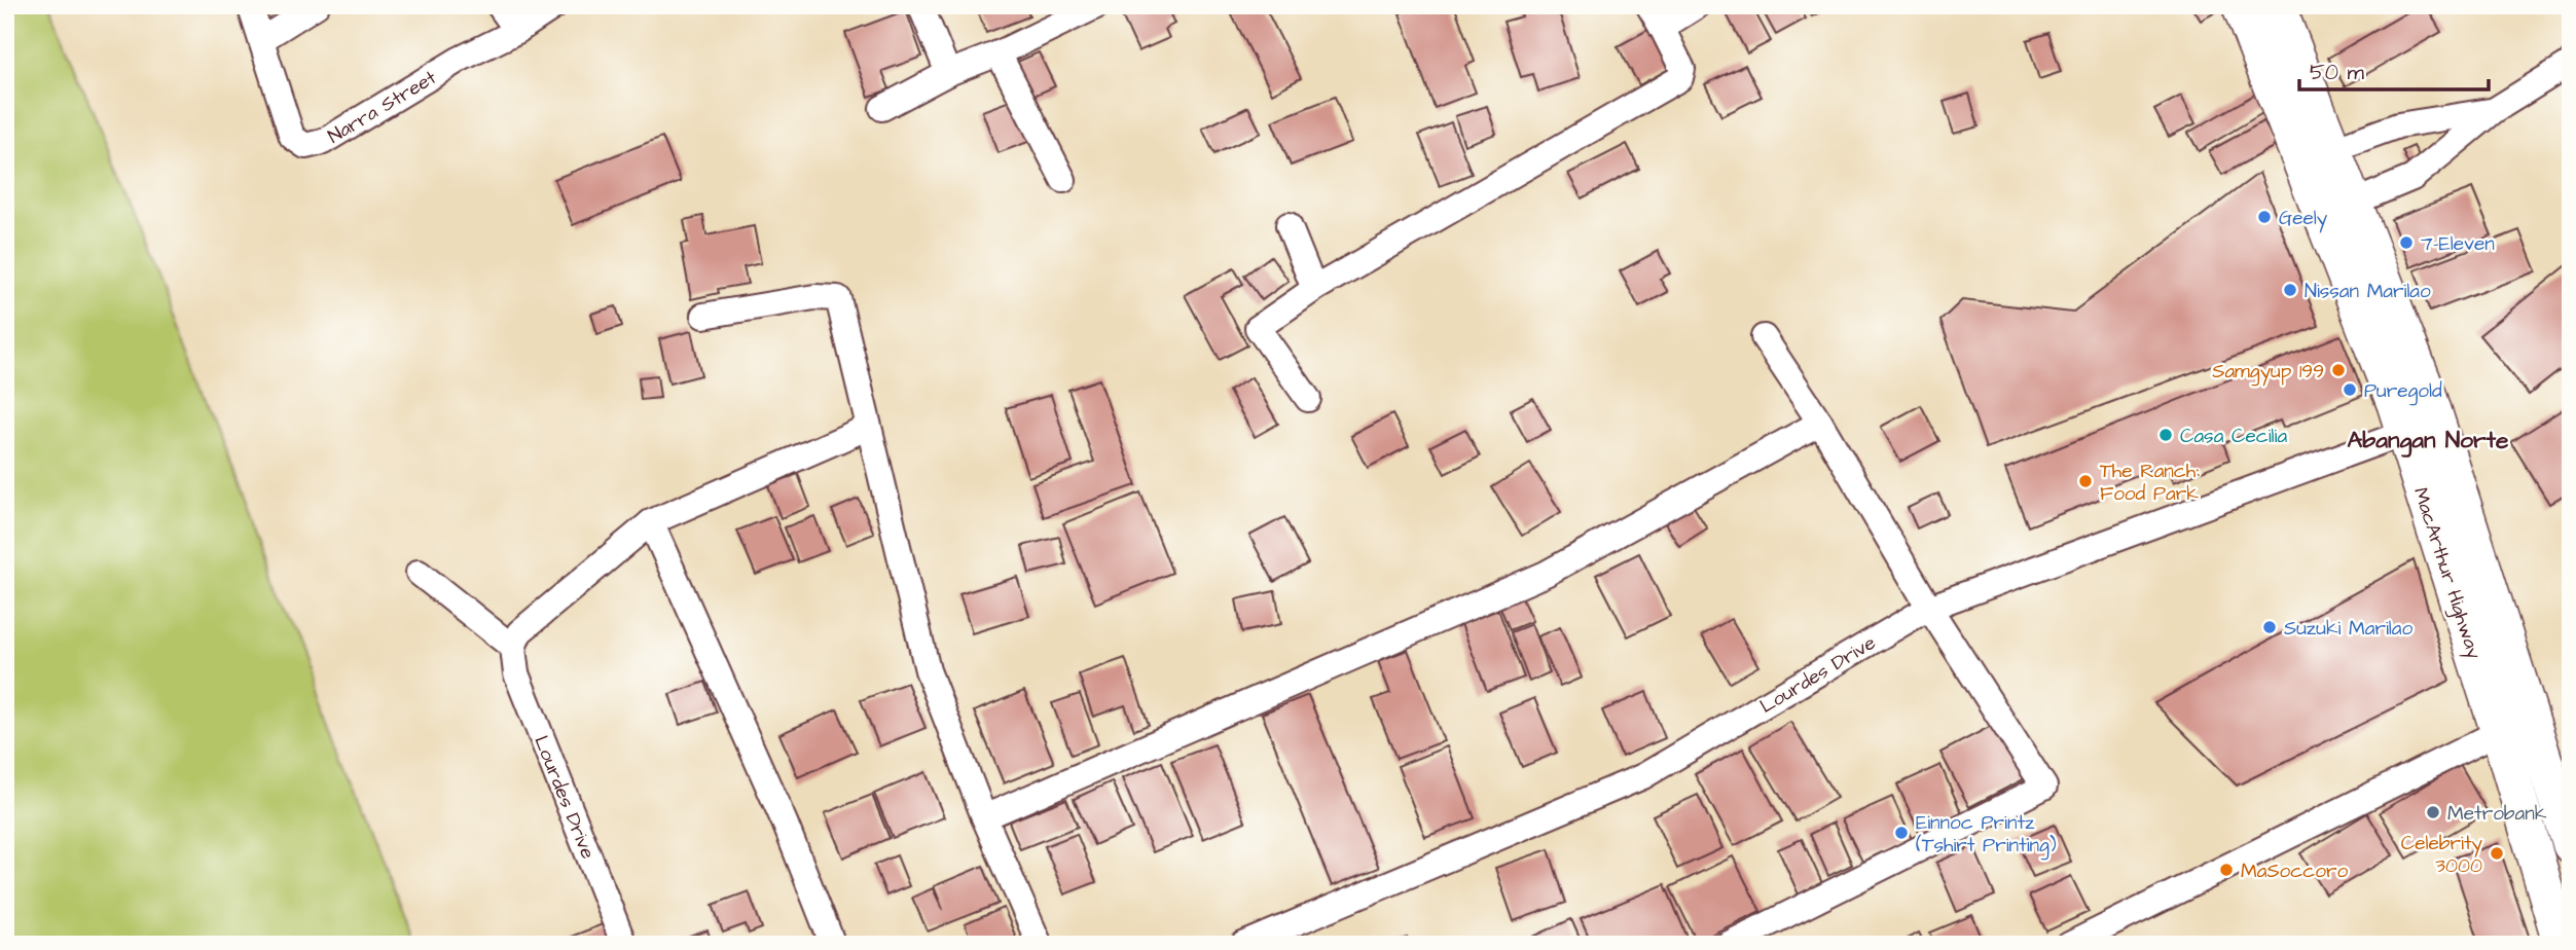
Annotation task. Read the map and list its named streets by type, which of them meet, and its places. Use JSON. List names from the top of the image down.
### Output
{
  "streets": {
    "highway": ["MacArthur Highway"],
    "street": ["Narra Street", "Lourdes Drive"]
  },
  "crossings": [
    ["MacArthur Highway", "Lourdes Drive"]
  ],
  "districts": ["Abangan Norte"],
  "places": [
    "Geely",
    "7-Eleven",
    "Nissan Marilao",
    "Samgyup 199",
    "Puregold",
    "Casa Cecilia",
    "The Ranch: Food Park",
    "Suzuki Marilao",
    "Metrobank",
    "Einnoc Printz (Tshirt Printing)",
    "Celebrity 3000",
    "MaSoccoro"
  ],
  "scale_bar": "50 m"
}
